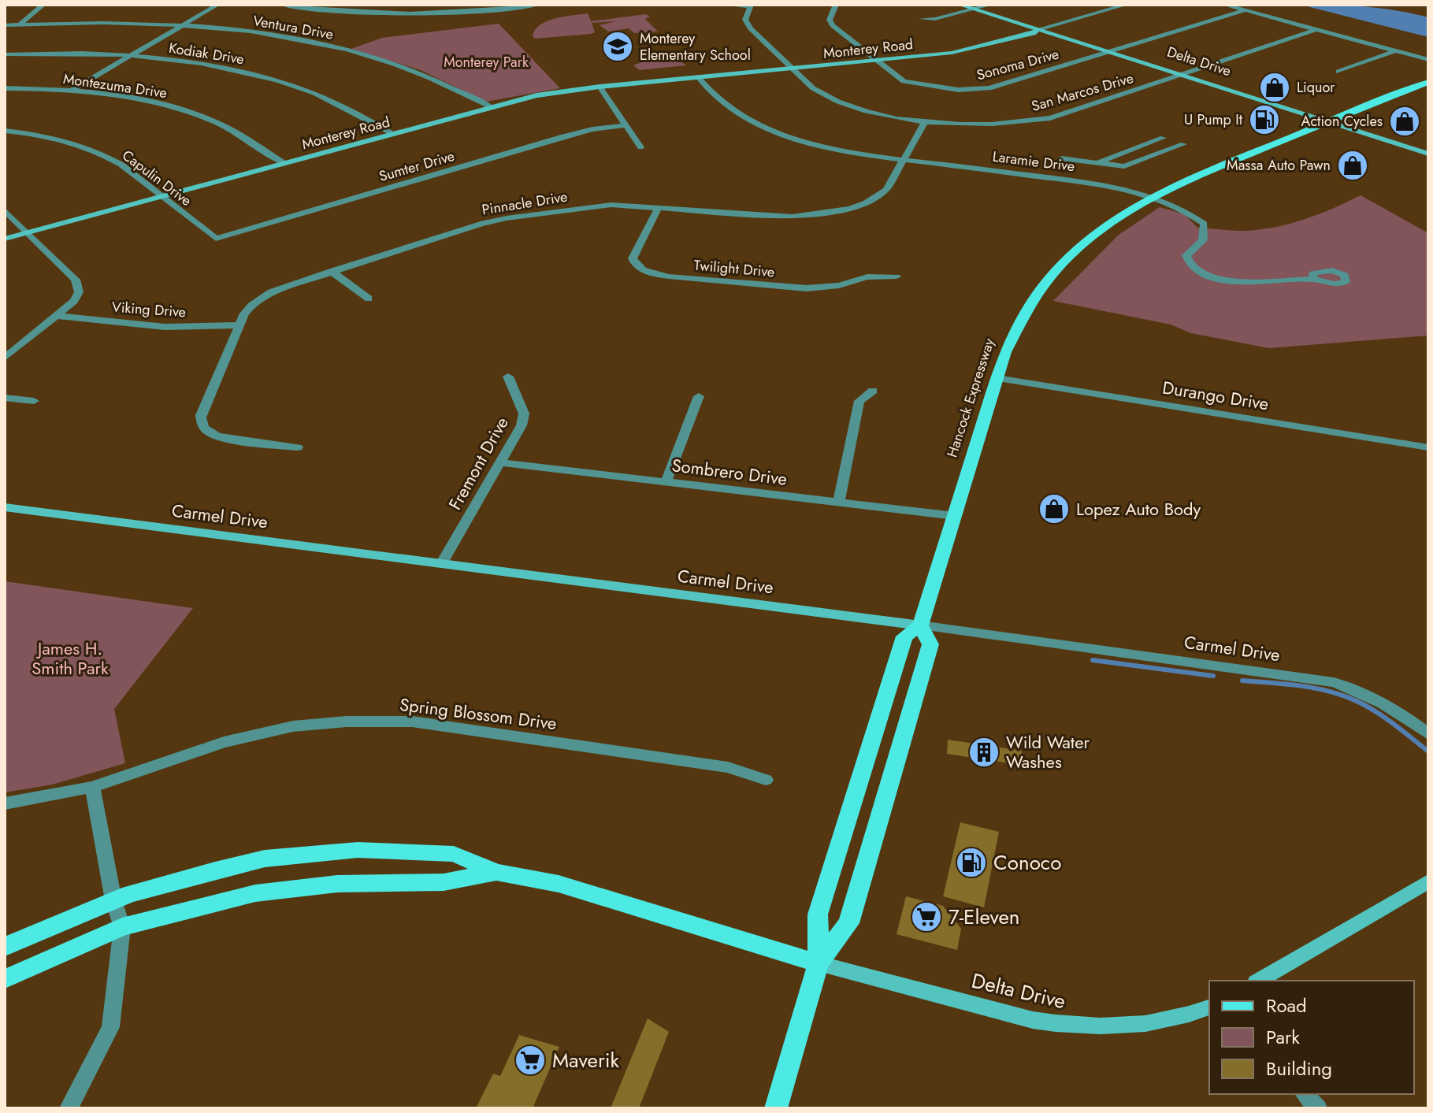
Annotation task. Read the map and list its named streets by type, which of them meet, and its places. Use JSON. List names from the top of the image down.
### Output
{
  "streets": {
    "main road": ["Hancock Expressway"],
    "street": [
      "Ventura Drive",
      "Monterey Road",
      "Kodiak Drive",
      "Delta Drive",
      "Sonoma Drive",
      "Montezuma Drive",
      "San Marcos Drive",
      "Laramie Drive",
      "Sumter Drive",
      "Capulin Drive",
      "Pinnacle Drive",
      "Twilight Drive",
      "Viking Drive",
      "Durango Drive",
      "Fremont Drive",
      "Sombrero Drive",
      "Carmel Drive",
      "Spring Blossom Drive"
    ]
  },
  "crossings": [
    ["Ventura Drive", "Monterey Road"],
    ["Monterey Road", "Kodiak Drive"],
    ["Monterey Road", "Delta Drive"],
    ["Monterey Road", "Sonoma Drive"],
    ["Monterey Road", "Montezuma Drive"],
    ["Monterey Road", "San Marcos Drive"],
    ["Monterey Road", "Laramie Drive"],
    ["Monterey Road", "Capulin Drive"],
    ["Delta Drive", "Sonoma Drive"],
    ["Delta Drive", "San Marcos Drive"],
    ["Delta Drive", "Hancock Expressway"],
    ["San Marcos Drive", "Pinnacle Drive"],
    ["Laramie Drive", "Pinnacle Drive"],
    ["Laramie Drive", "Hancock Expressway"],
    ["Sumter Drive", "Capulin Drive"],
    ["Pinnacle Drive", "Twilight Drive"],
    ["Pinnacle Drive", "Viking Drive"],
    ["Durango Drive", "Hancock Expressway"],
    ["Hancock Expressway", "Sombrero Drive"],
    ["Hancock Expressway", "Carmel Drive"],
    ["Fremont Drive", "Sombrero Drive"],
    ["Fremont Drive", "Carmel Drive"]
  ],
  "parks": ["Monterey Park", "James H. Smith Park"],
  "places": {
    "school or university": ["Monterey Elementary School"],
    "shop": [
      "Liquor",
      "Action Cycles",
      "Massa Auto Pawn",
      "Lopez Auto Body"
    ],
    "fuel station": ["U Pump It", "Conoco"],
    "building": ["Wild Water Washes"],
    "supermarket": ["7-Eleven", "Maverik"]
  },
  "legend": ["Road", "Park", "Building"]
}
